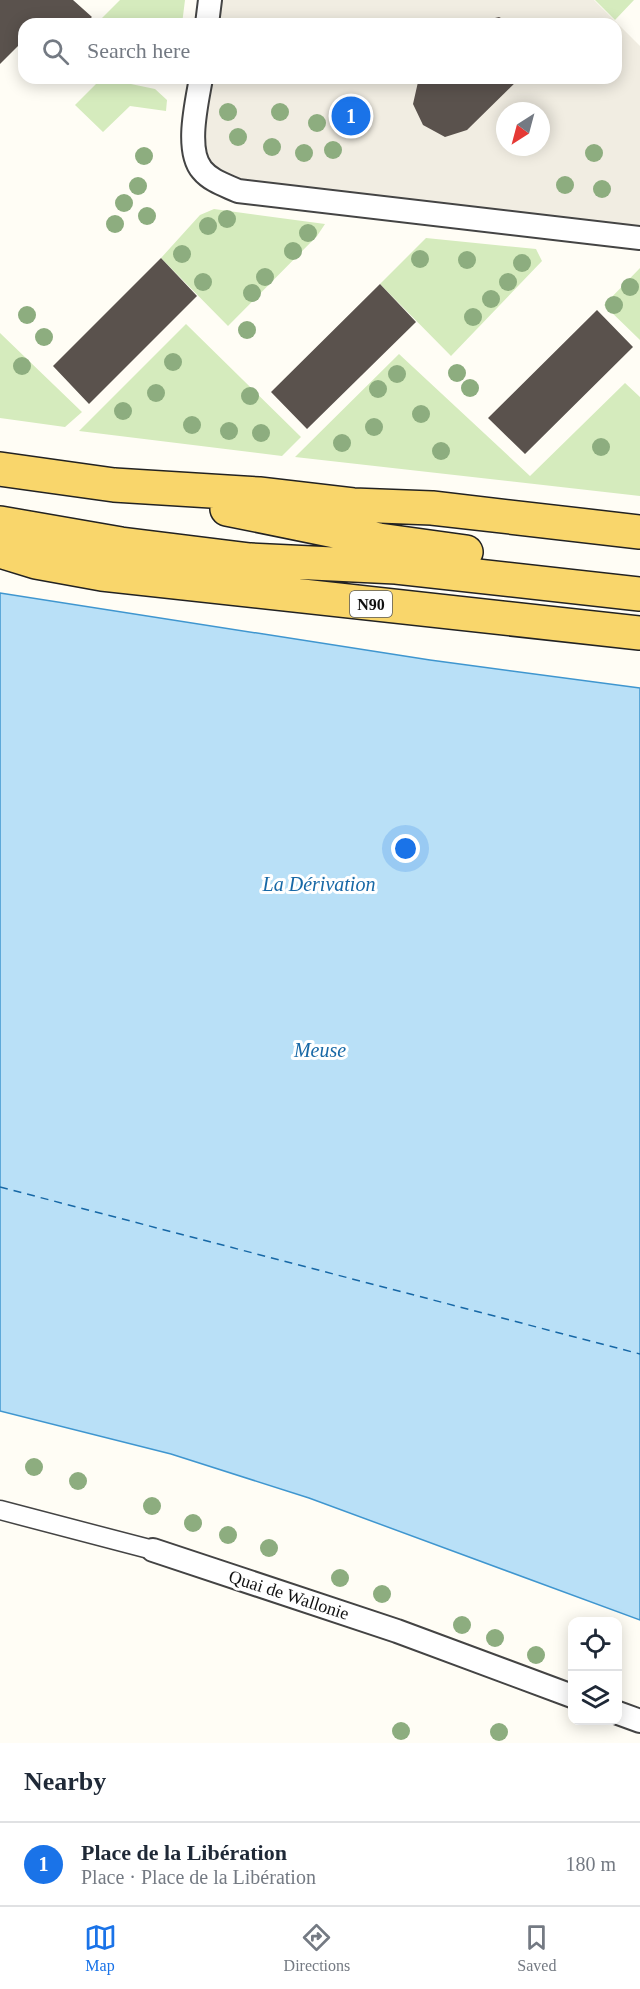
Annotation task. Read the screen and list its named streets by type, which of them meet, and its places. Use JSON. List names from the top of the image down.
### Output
{
  "streets": {
    "main road": ["N90"],
    "street": ["Quai de Wallonie"]
  },
  "water": ["La Dérivation", "Meuse"],
  "north": "bottom left",
  "page": {
    "search": "Search here",
    "pins": "1",
    "heading": "Nearby",
    "list": [
      {
        "mark": "1",
        "name": "Place de la Libération",
        "note": "Place · Place de la Libération",
        "value": "180 m"
      }
    ],
    "nav": ["Map", "Directions", "Saved"]
  }
}
